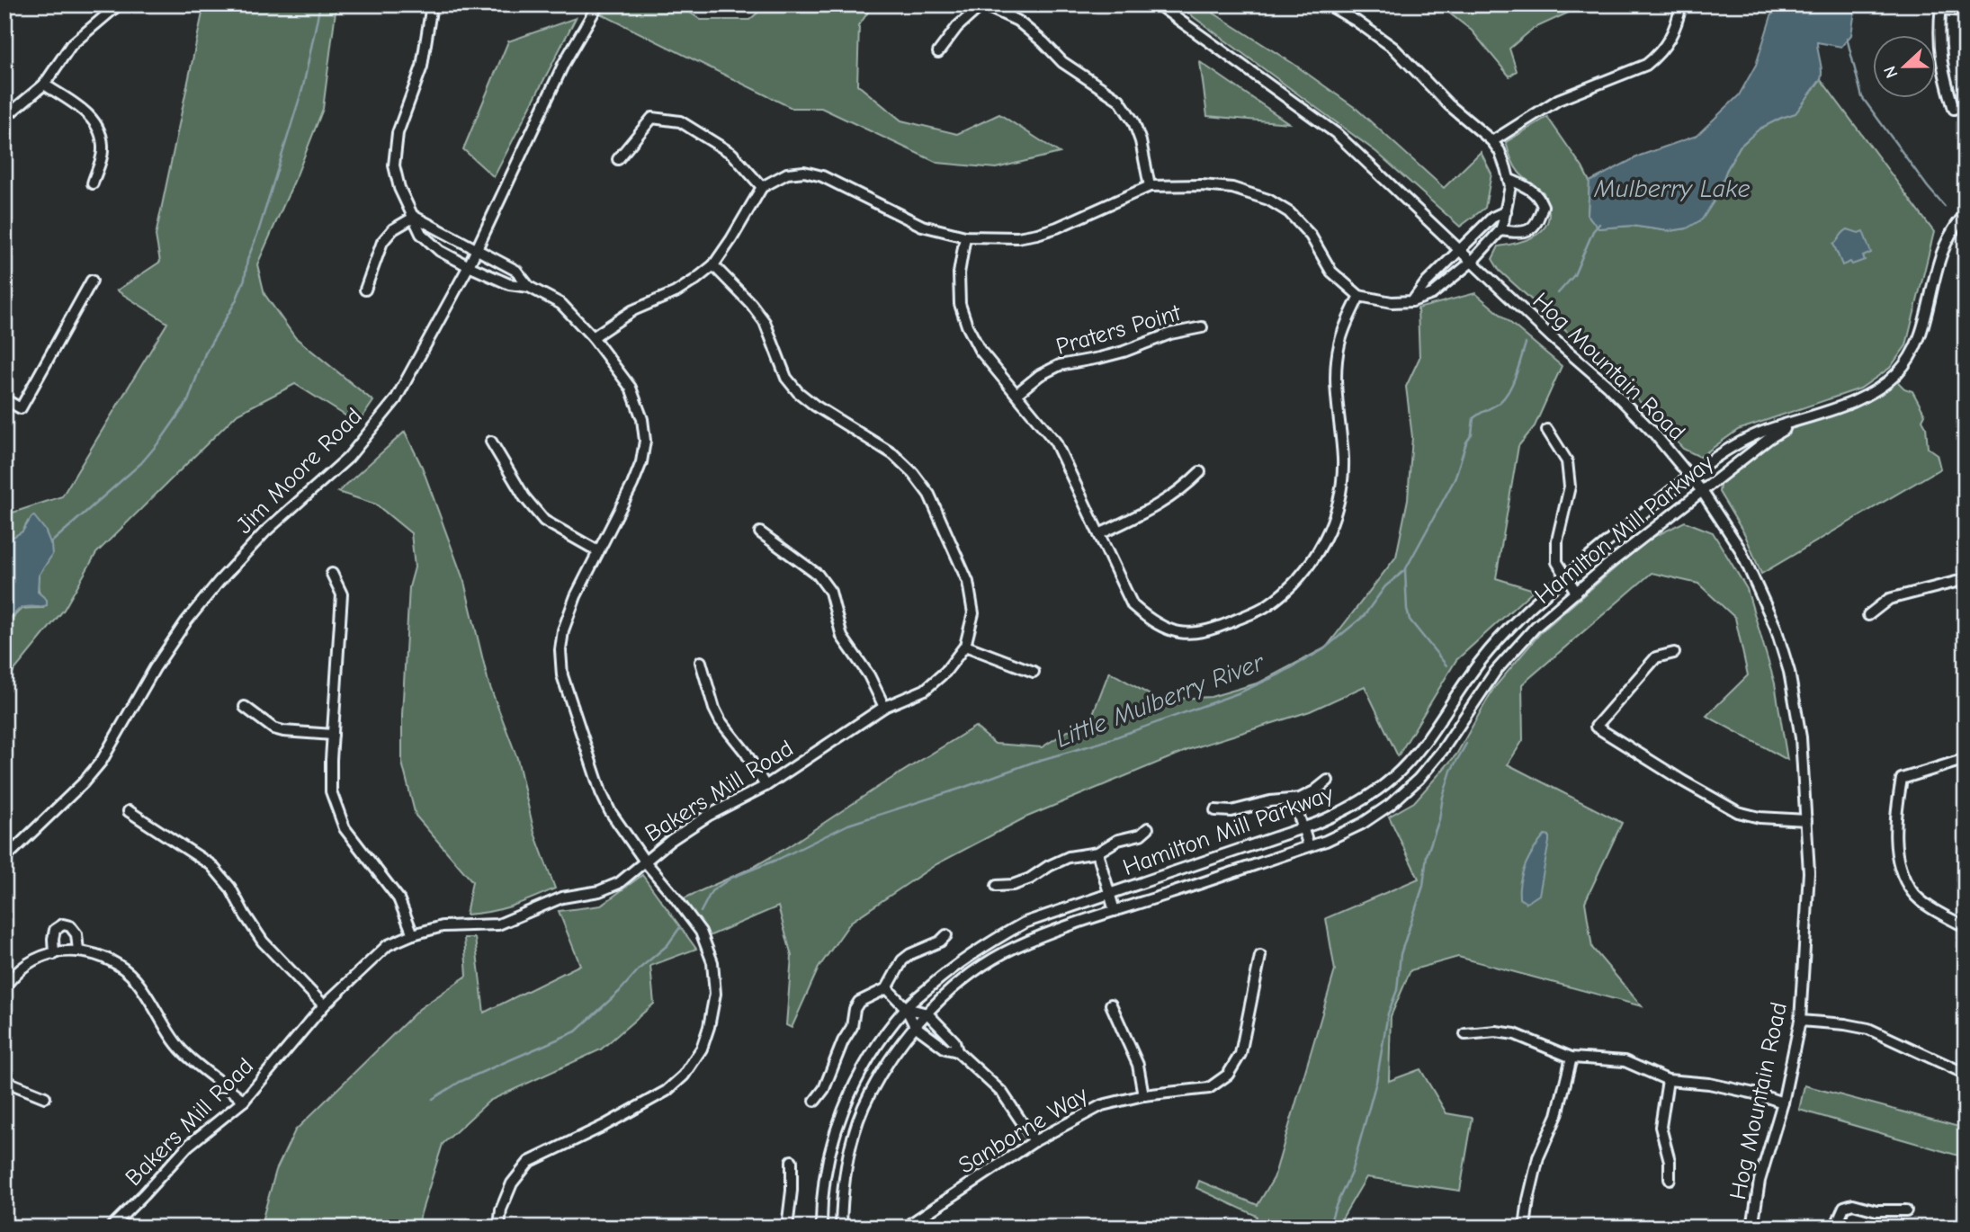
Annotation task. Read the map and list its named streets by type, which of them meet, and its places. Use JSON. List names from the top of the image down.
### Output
{
  "streets": {
    "street": [
      "Praters Point",
      "Hog Mountain Road",
      "Jim Moore Road",
      "Hamilton Mill Parkway",
      "Bakers Mill Road",
      "Sanborne Way"
    ]
  },
  "crossings": [
    ["Hog Mountain Road", "Hamilton Mill Parkway"]
  ],
  "water": ["Mulberry Lake", "Little Mulberry River"],
  "north": "left"
}
